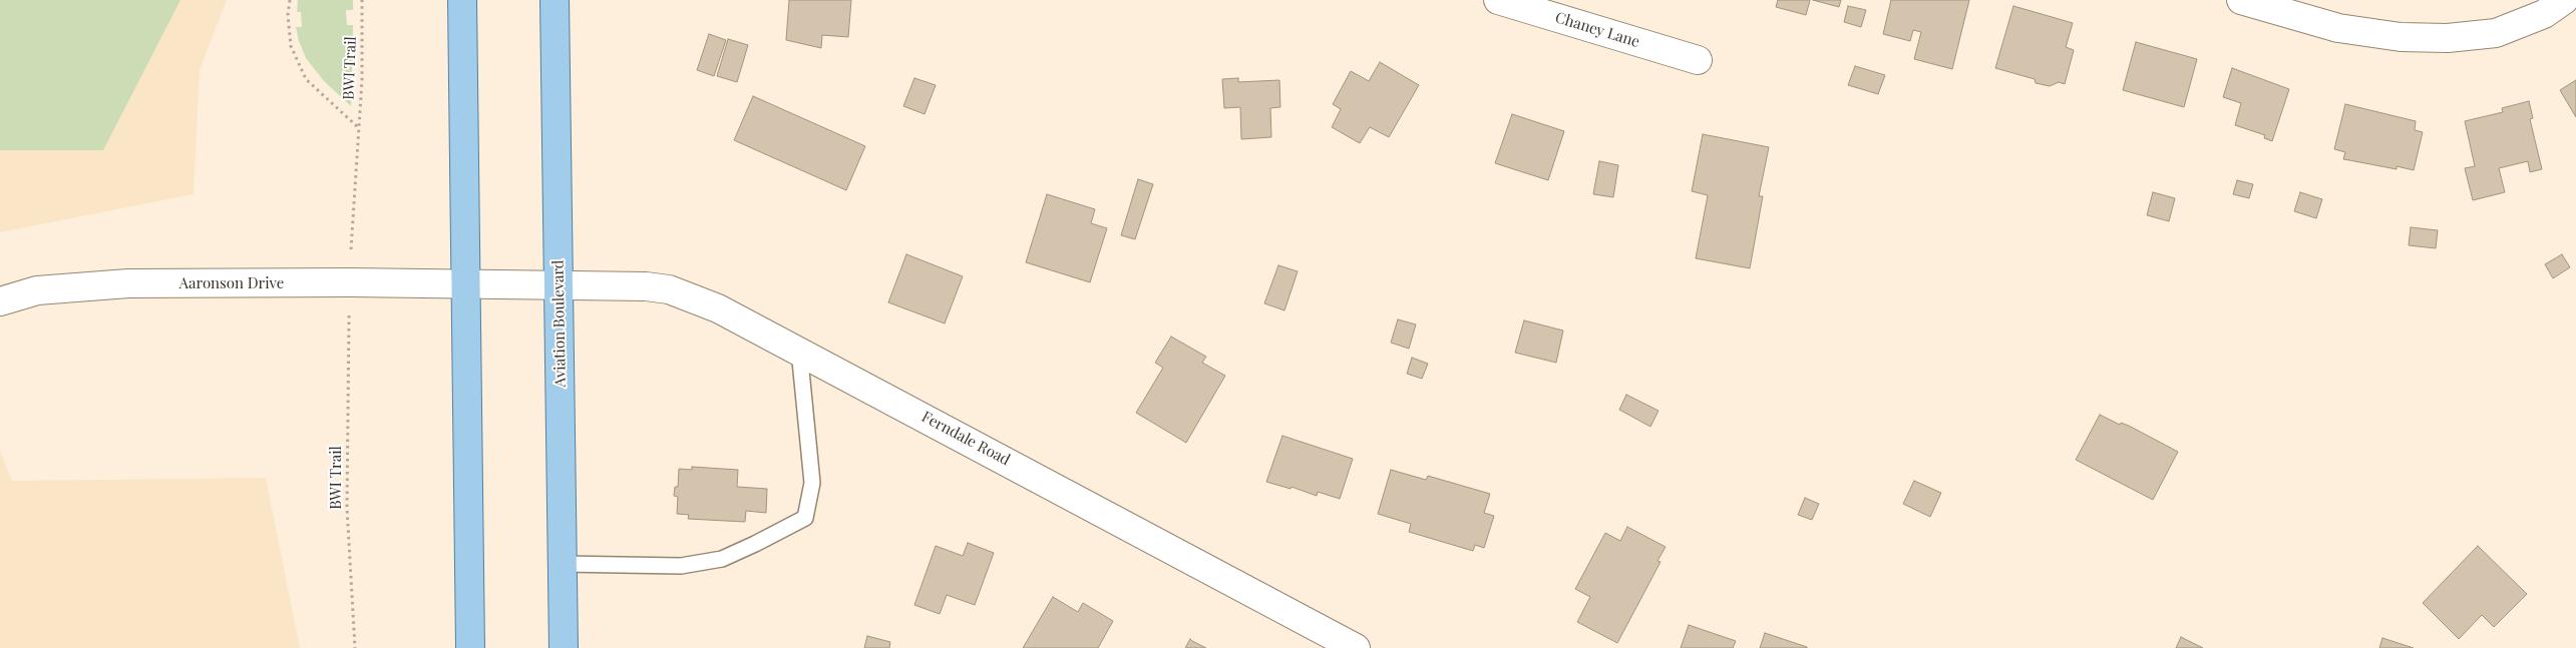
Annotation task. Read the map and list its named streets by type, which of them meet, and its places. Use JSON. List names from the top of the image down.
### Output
{
  "streets": {
    "main road": ["Aviation Boulevard"],
    "street": ["Chaney Lane", "Aaronson Drive", "Ferndale Road"],
    "path": ["BWI Trail"]
  },
  "crossings": [
    ["Aaronson Drive", "Aviation Boulevard"],
    ["Aaronson Drive", "Ferndale Road"],
    ["Aviation Boulevard", "Ferndale Road"]
  ]
}
